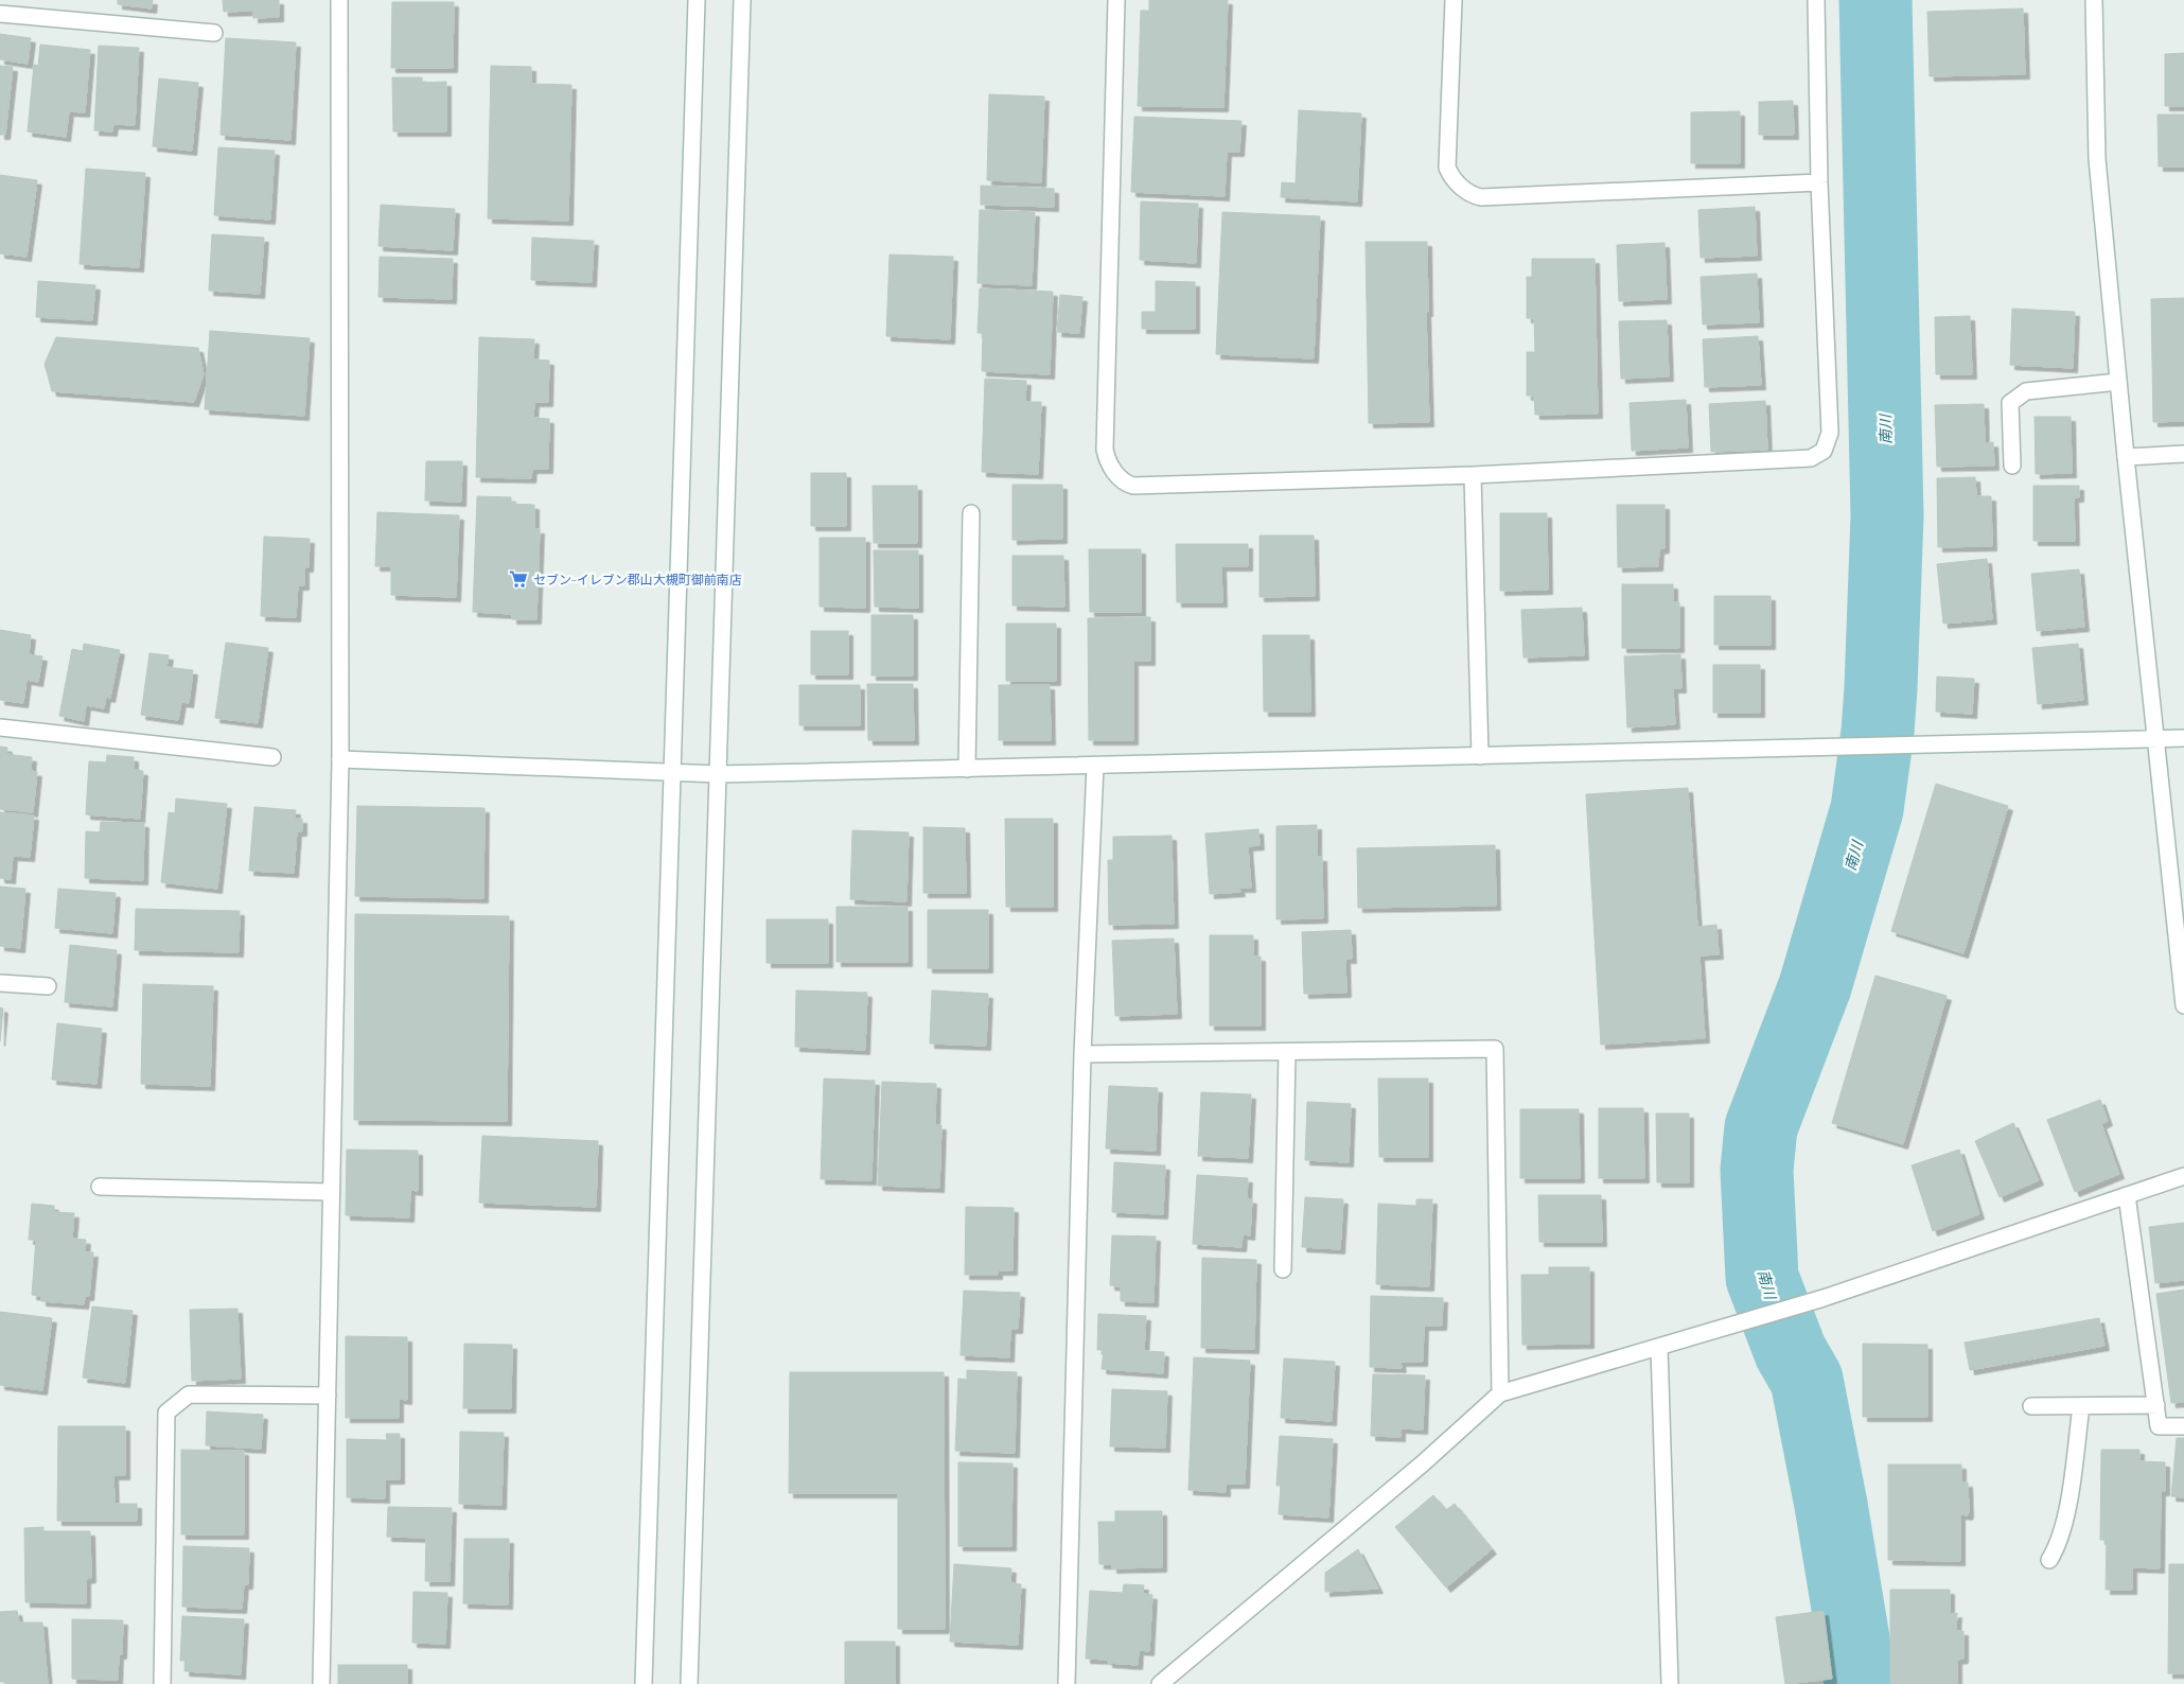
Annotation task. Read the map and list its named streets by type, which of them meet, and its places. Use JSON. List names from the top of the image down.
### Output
{
  "water": ["南川"],
  "places": {
    "supermarket": ["セブン-イレブン郡山大槻町御前南店"]
  }
}
